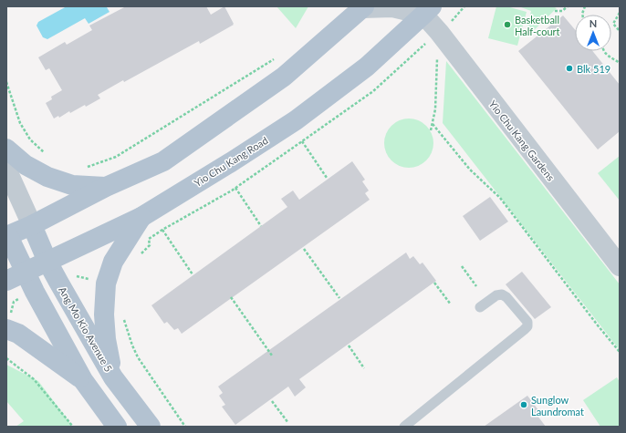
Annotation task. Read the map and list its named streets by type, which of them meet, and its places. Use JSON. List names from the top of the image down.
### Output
{
  "streets": {
    "main road": ["Yio Chu Kang Road", "Ang Mo Kio Avenue 5"],
    "street": ["Yio Chu Kang Gardens"]
  },
  "crossings": [
    ["Yio Chu Kang Gardens", "Yio Chu Kang Road"],
    ["Yio Chu Kang Road", "Ang Mo Kio Avenue 5"]
  ],
  "places": ["Basketball Half-court", "Blk 519", "Sunglow Laundromat"],
  "north": "top"
}
